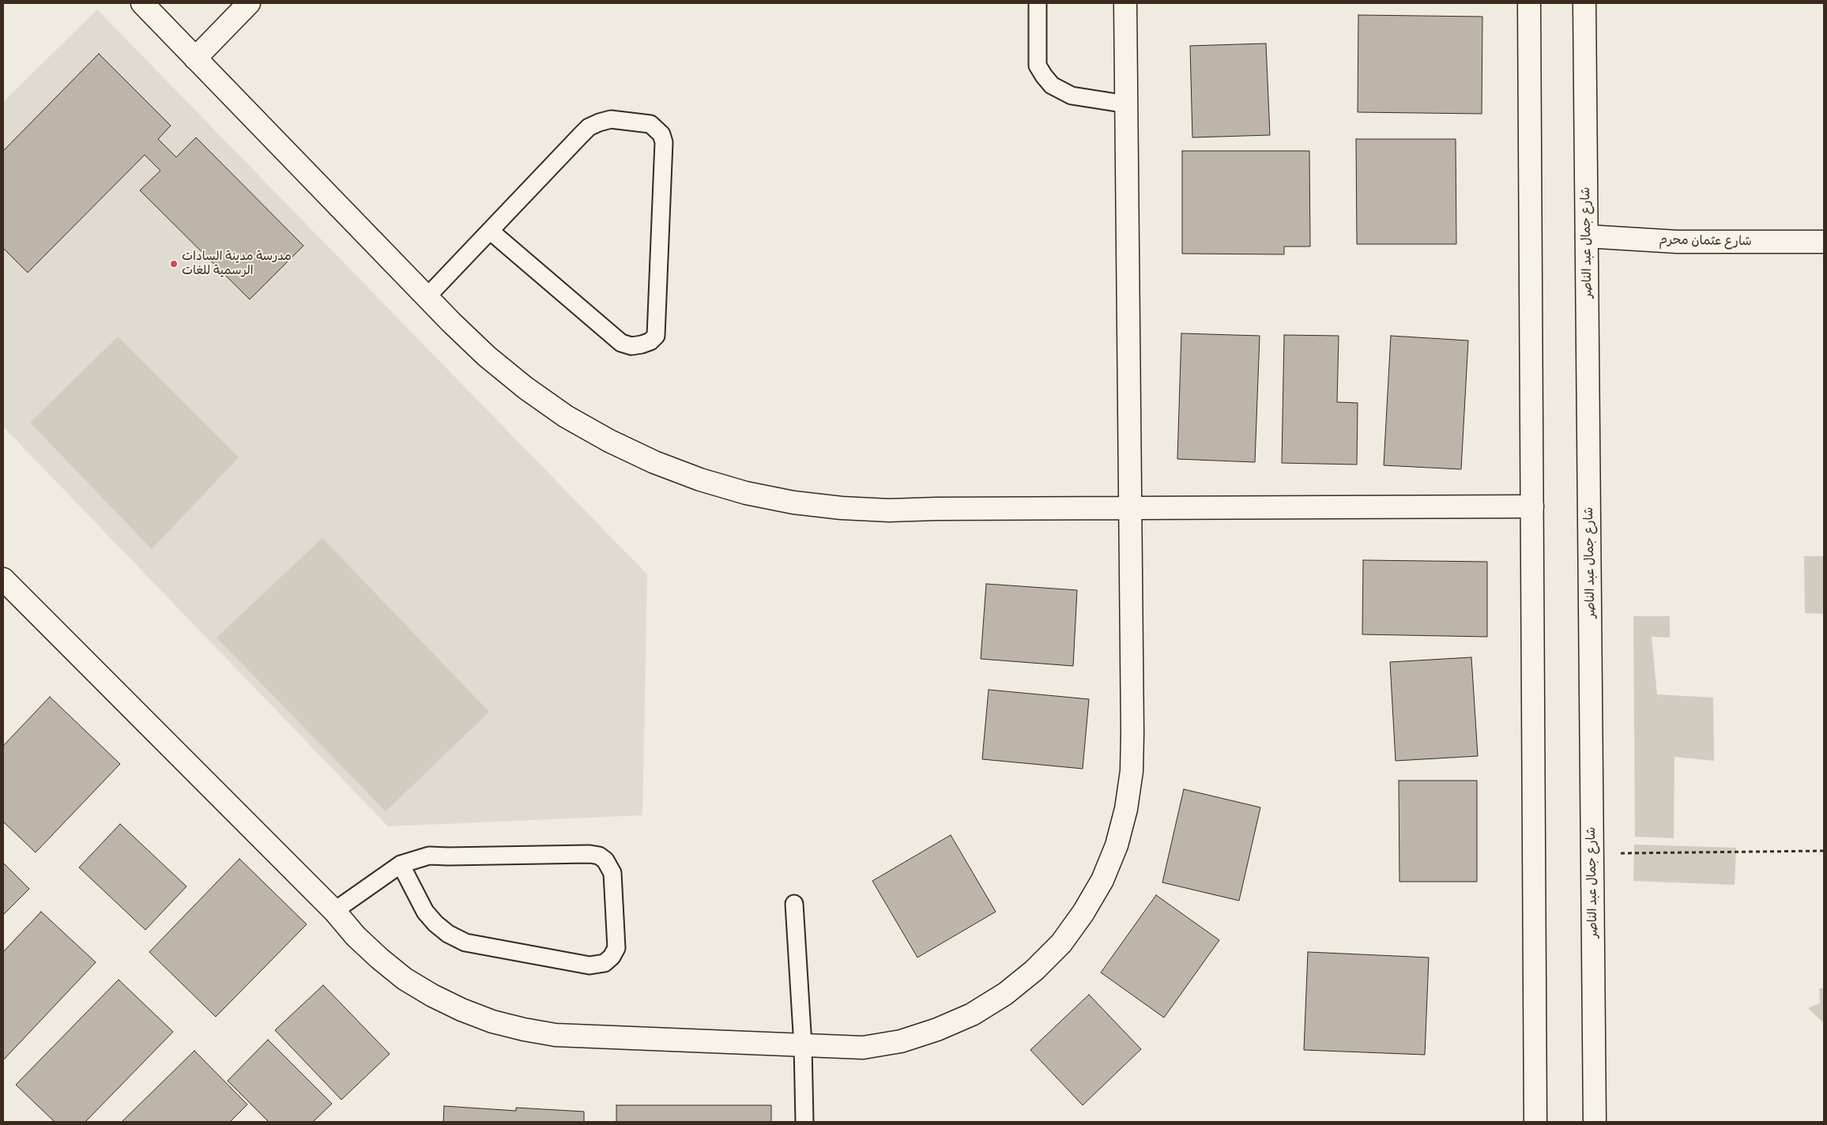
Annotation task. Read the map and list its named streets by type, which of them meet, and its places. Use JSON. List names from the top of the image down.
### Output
{
  "streets": {
    "street": ["شارع عثمان محرم", "شارع جمال عبد الناصر"]
  },
  "crossings": [
    ["شارع عثمان محرم", "شارع جمال عبد الناصر"]
  ],
  "places": ["مدرسة مدينة السادات الرسمية للغات"]
}
